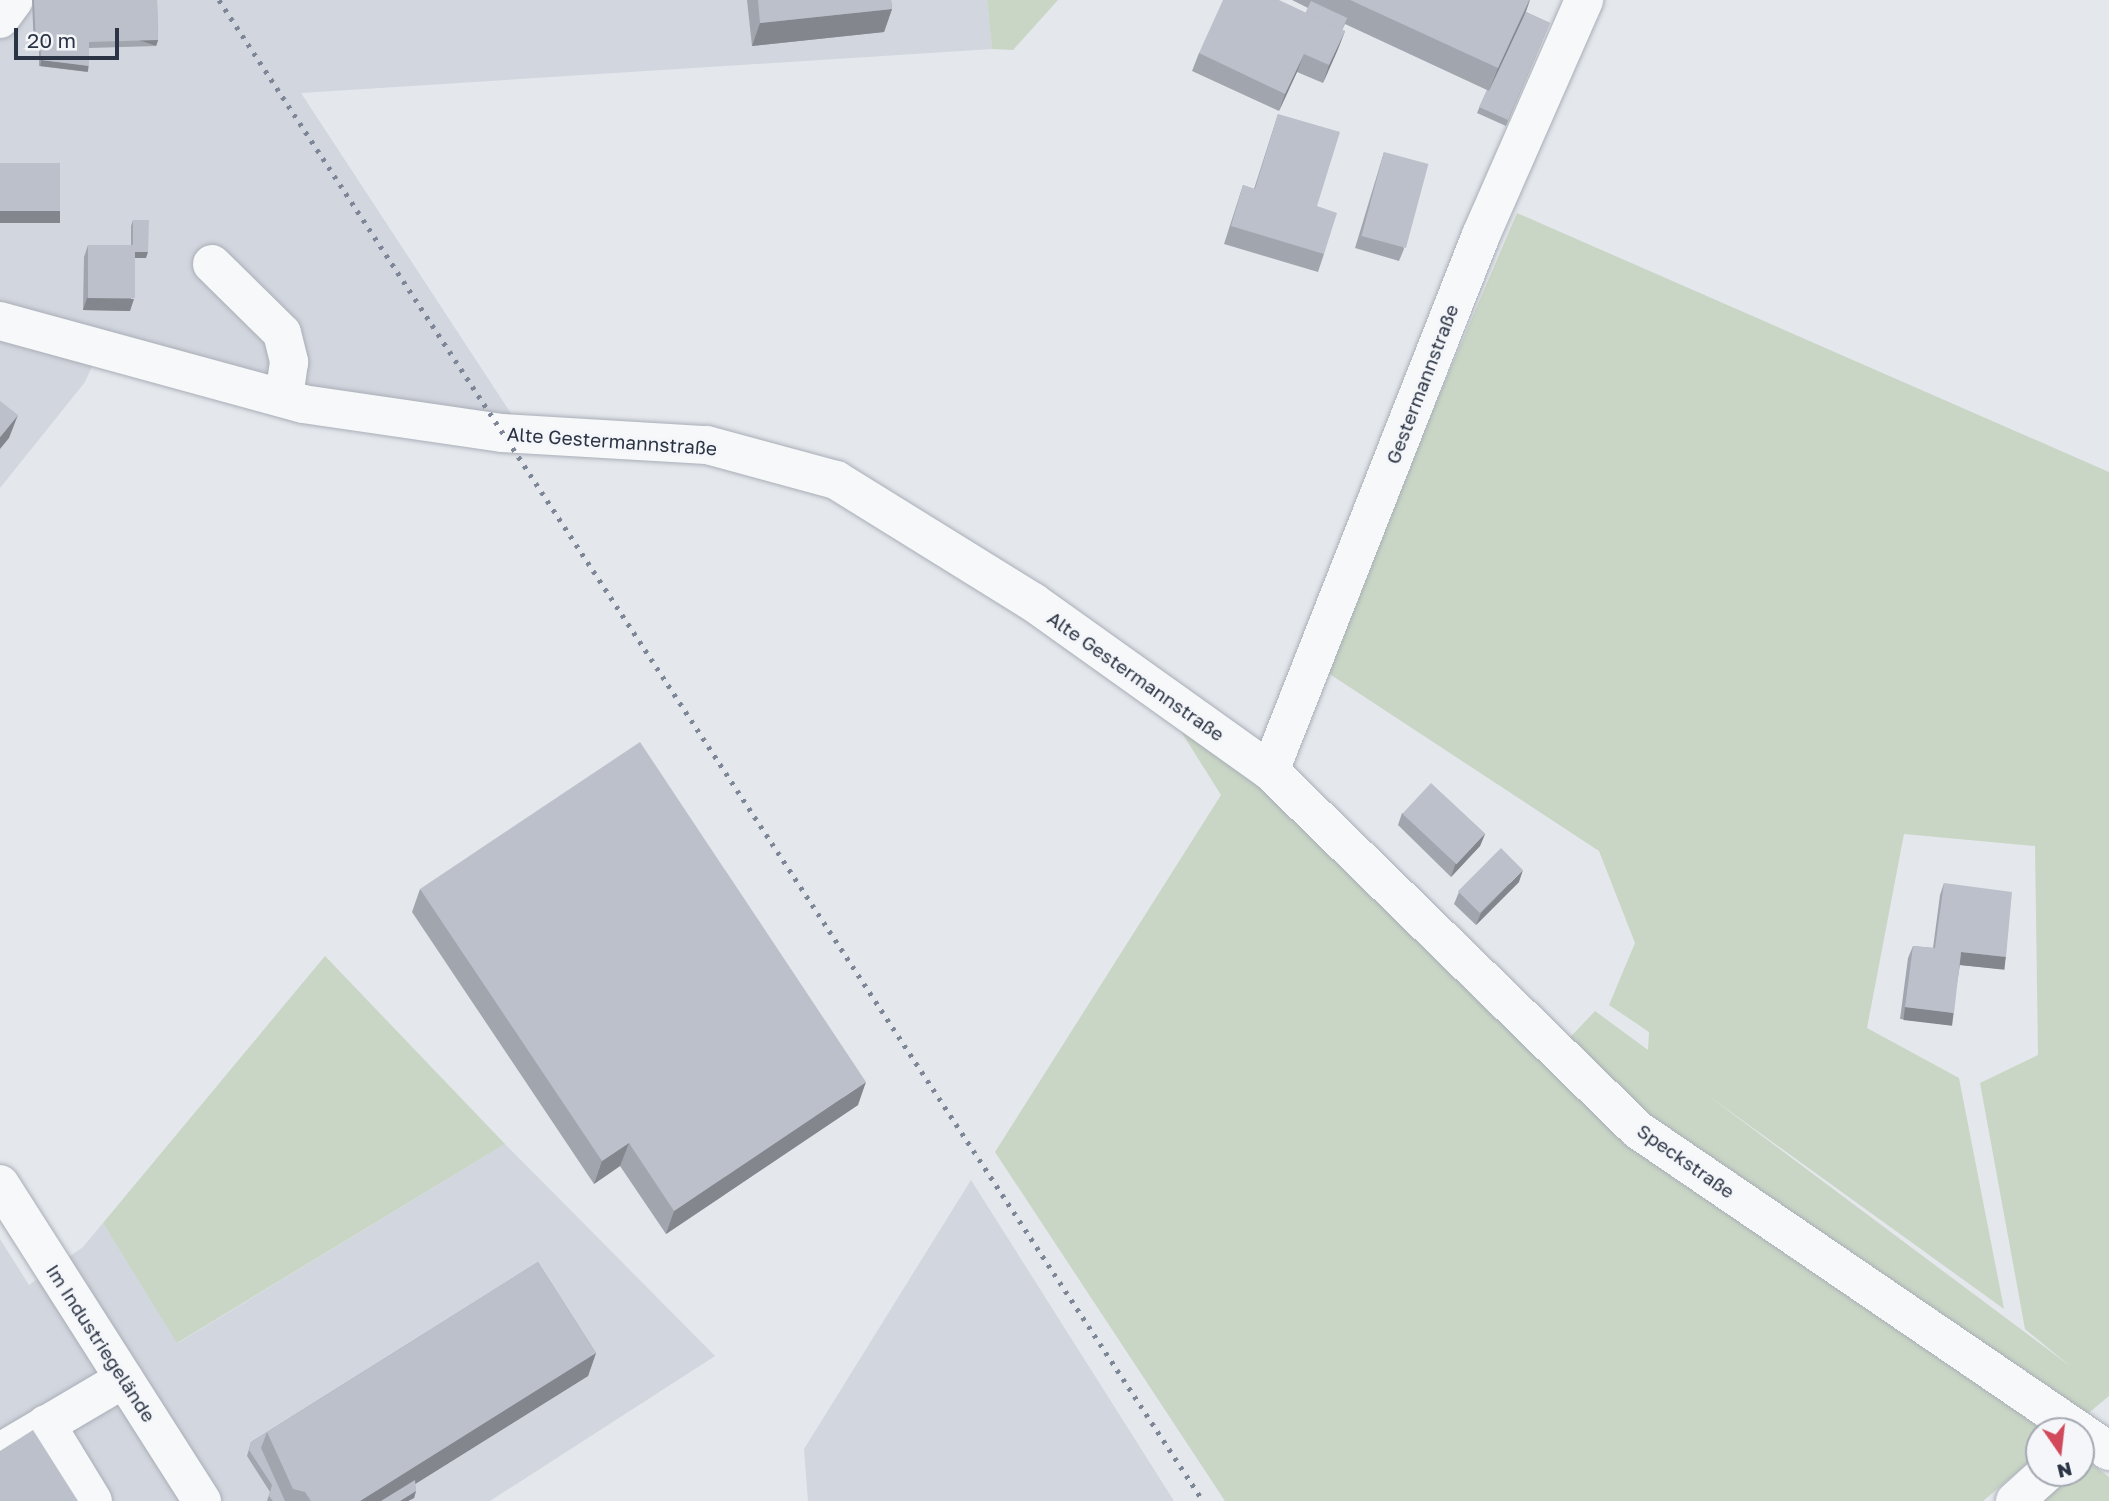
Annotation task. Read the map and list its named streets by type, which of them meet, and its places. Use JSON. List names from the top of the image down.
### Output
{
  "streets": {
    "street": [
      "Gestermannstraße",
      "Alte Gestermannstraße",
      "Speckstraße",
      "Im Industriegelände"
    ]
  },
  "crossings": [
    ["Gestermannstraße", "Alte Gestermannstraße"],
    ["Gestermannstraße", "Speckstraße"],
    ["Alte Gestermannstraße", "Speckstraße"]
  ],
  "scale_bar": "20 m",
  "north": "bottom"
}
